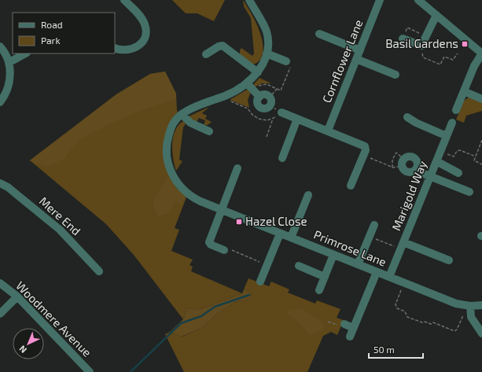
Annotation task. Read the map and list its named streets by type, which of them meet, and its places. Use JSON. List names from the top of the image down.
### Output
{
  "streets": {
    "street": [
      "Cornflower Lane",
      "Marigold Way",
      "Mere End",
      "Primrose Lane",
      "Woodmere Avenue"
    ]
  },
  "crossings": [
    ["Marigold Way", "Primrose Lane"]
  ],
  "places": {
    "transit": ["Basil Gardens", "Hazel Close"]
  },
  "legend": ["Road", "Park"],
  "scale_bar": "50 m",
  "north": "bottom left"
}
